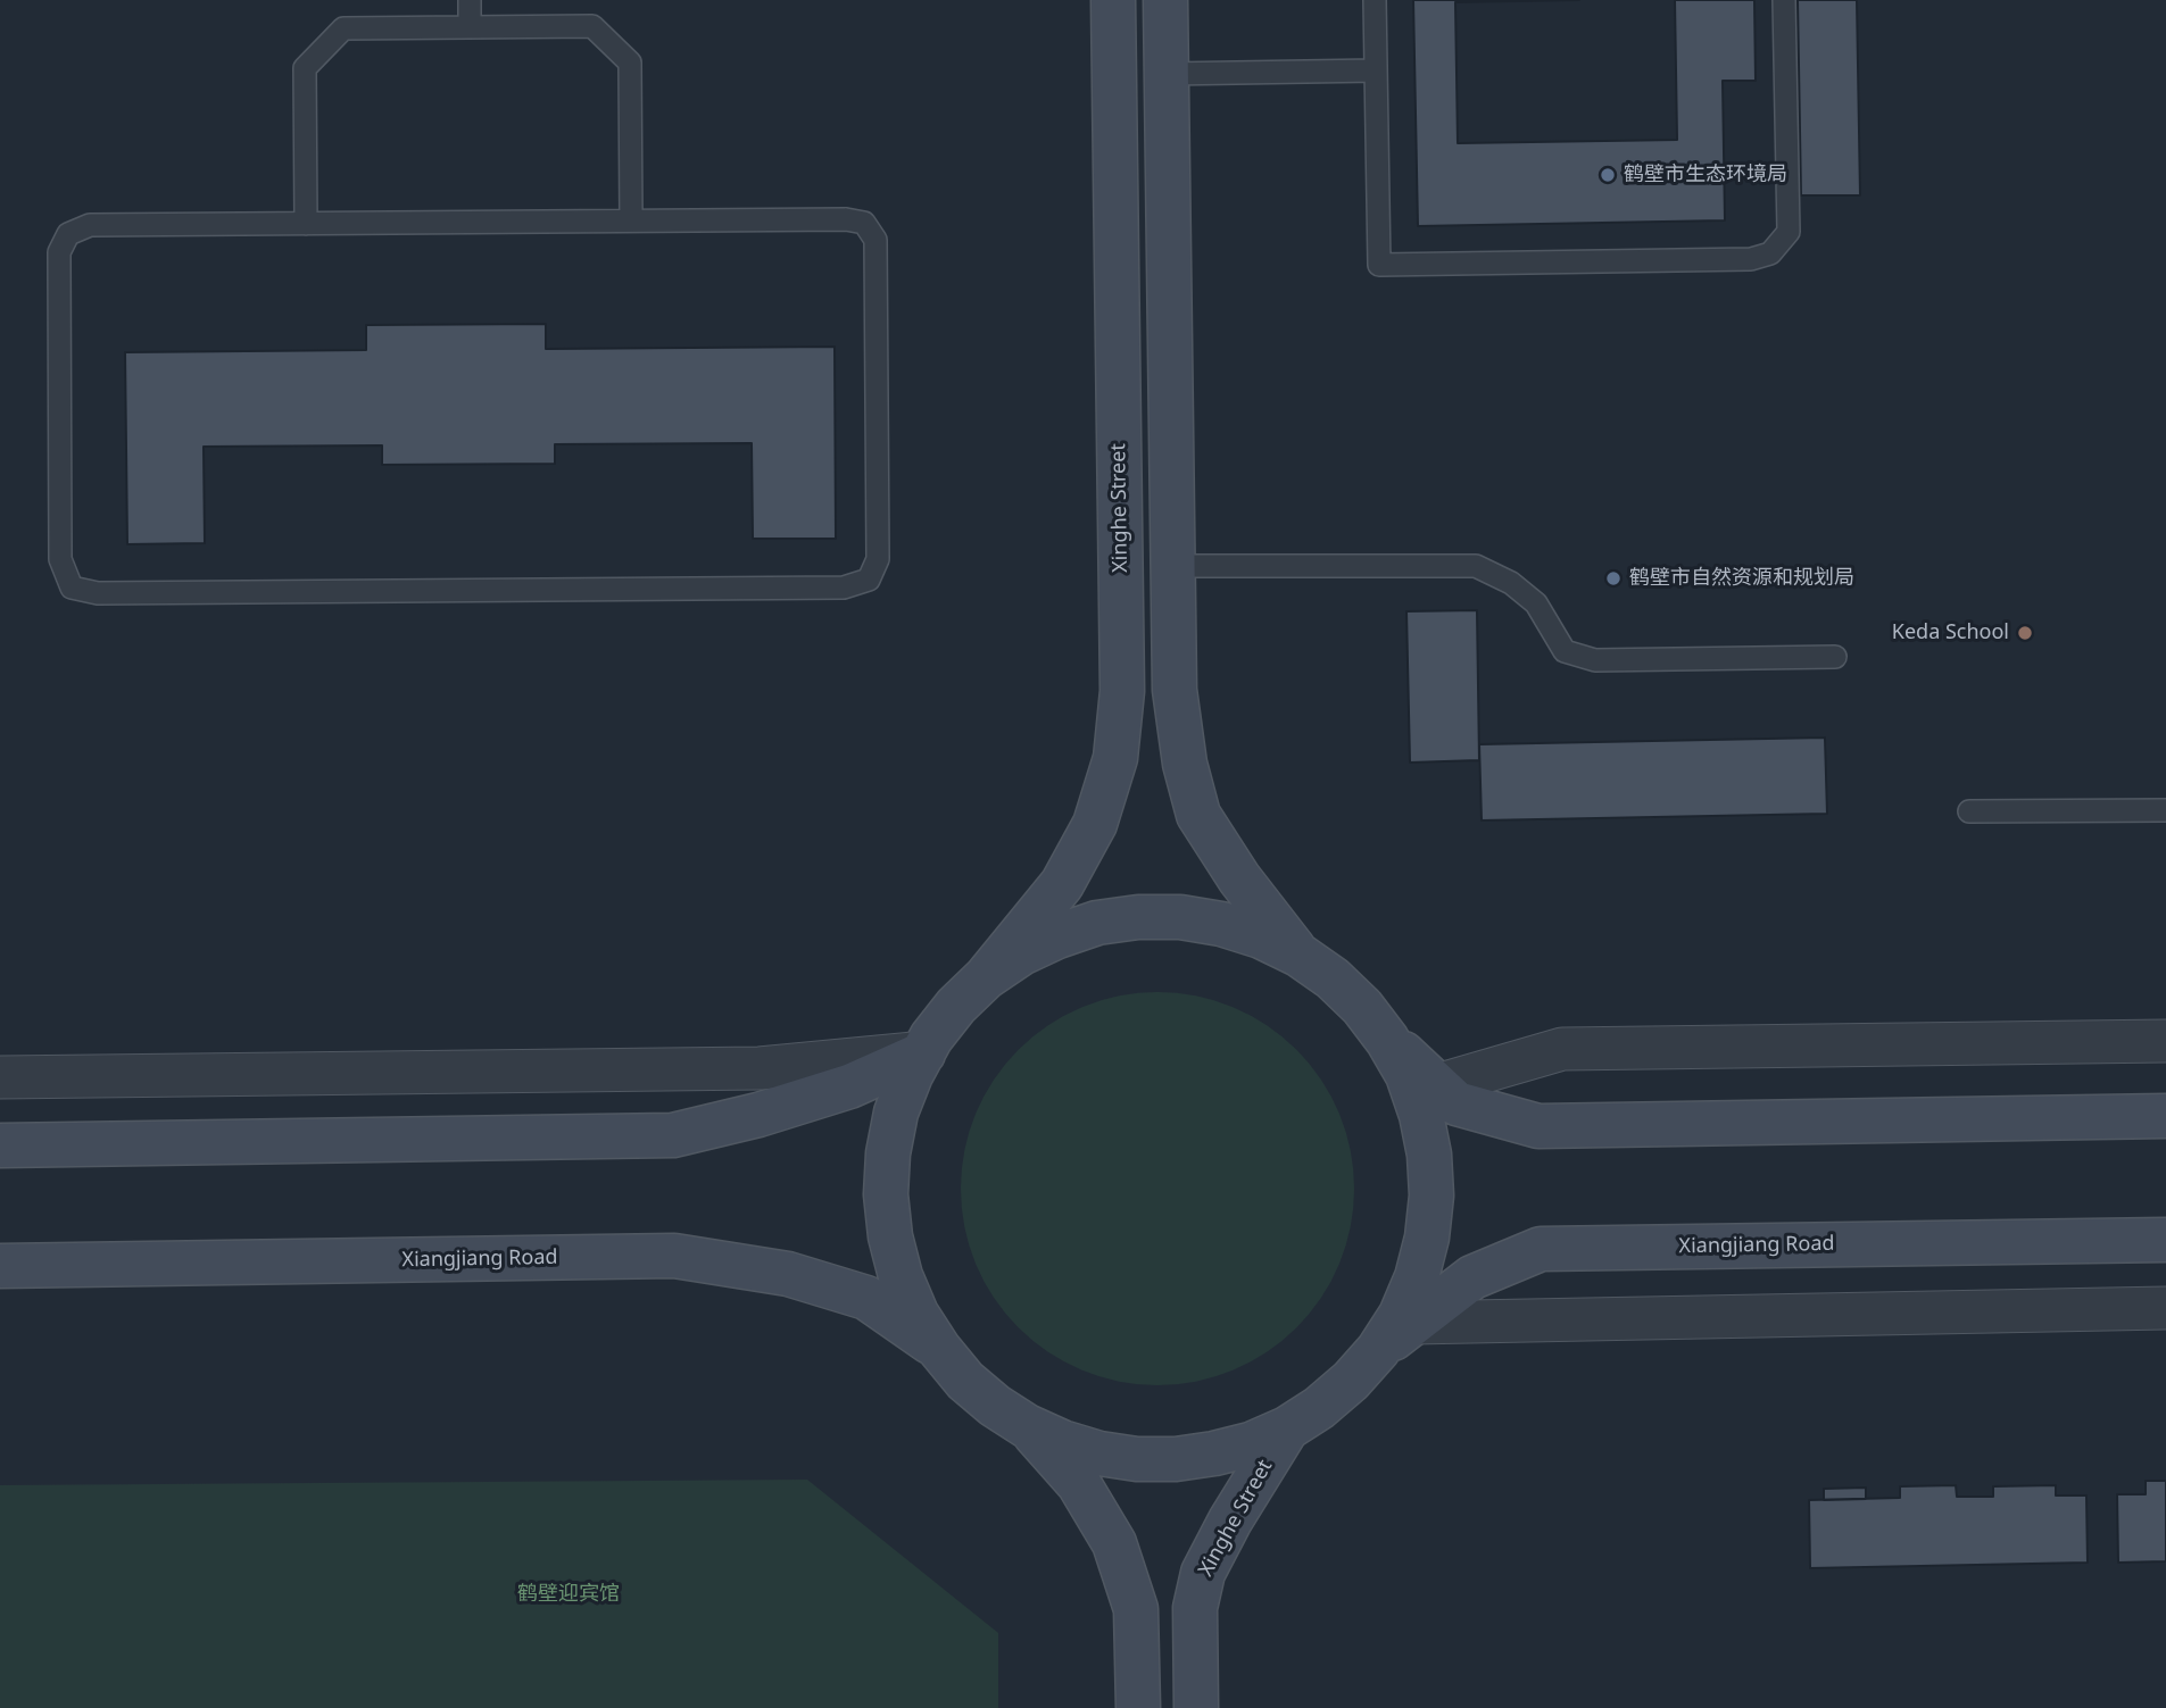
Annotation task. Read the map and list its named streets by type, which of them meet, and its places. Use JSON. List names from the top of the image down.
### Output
{
  "streets": {
    "main road": ["Xinghe Street", "Xiangjiang Road"]
  },
  "parks": ["鹤壁迎宾馆"],
  "places": ["鹤壁市生态环境局", "鹤壁市自然资源和规划局", "Keda School"]
}
